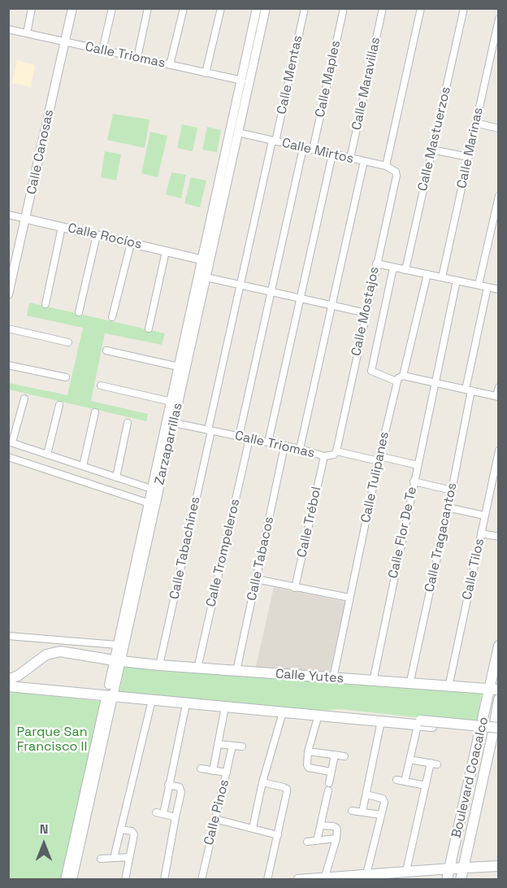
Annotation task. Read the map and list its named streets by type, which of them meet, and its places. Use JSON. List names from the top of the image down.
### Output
{
  "streets": {
    "main road": ["Calle Yutes", "Boulevard Coacalco"],
    "street": [
      "Calle Triomas",
      "Calle Mentas",
      "Calle Maples",
      "Calle Maravillas",
      "Calle Mastuerzos",
      "Calle Marinas",
      "Calle Mirtos",
      "Calle Canosas",
      "Calle Rocíos",
      "Calle Mostajos",
      "Zarzaparrillas",
      "Calle Tulipanes",
      "Calle Trébol",
      "Calle Flor De Te",
      "Calle Tragacantos",
      "Calle Tabachines",
      "Calle Trompeleros",
      "Calle Tabacos",
      "Calle Tilos",
      "Calle Pinos"
    ]
  },
  "crossings": [
    ["Calle Triomas", "Calle Canosas"],
    ["Calle Triomas", "Calle Mostajos"],
    ["Calle Triomas", "Zarzaparrillas"],
    ["Calle Triomas", "Calle Trébol"],
    ["Calle Triomas", "Calle Tabachines"],
    ["Calle Triomas", "Calle Trompeleros"],
    ["Calle Triomas", "Calle Tabacos"],
    ["Calle Mentas", "Calle Mirtos"],
    ["Calle Mentas", "Calle Tabachines"],
    ["Calle Maples", "Calle Mirtos"],
    ["Calle Maravillas", "Calle Mirtos"],
    ["Calle Mirtos", "Calle Mostajos"],
    ["Calle Mirtos", "Zarzaparrillas"],
    ["Calle Canosas", "Calle Rocíos"],
    ["Calle Rocíos", "Zarzaparrillas"],
    ["Zarzaparrillas", "Calle Yutes"],
    ["Calle Tulipanes", "Calle Yutes"],
    ["Calle Flor De Te", "Calle Yutes"],
    ["Calle Tragacantos", "Calle Yutes"],
    ["Calle Tabachines", "Calle Yutes"],
    ["Calle Trompeleros", "Calle Yutes"],
    ["Calle Tabacos", "Calle Yutes"],
    ["Calle Tilos", "Calle Yutes"],
    ["Calle Yutes", "Boulevard Coacalco"]
  ],
  "parks": ["Parque San Francisco II"],
  "north": "top"
}
